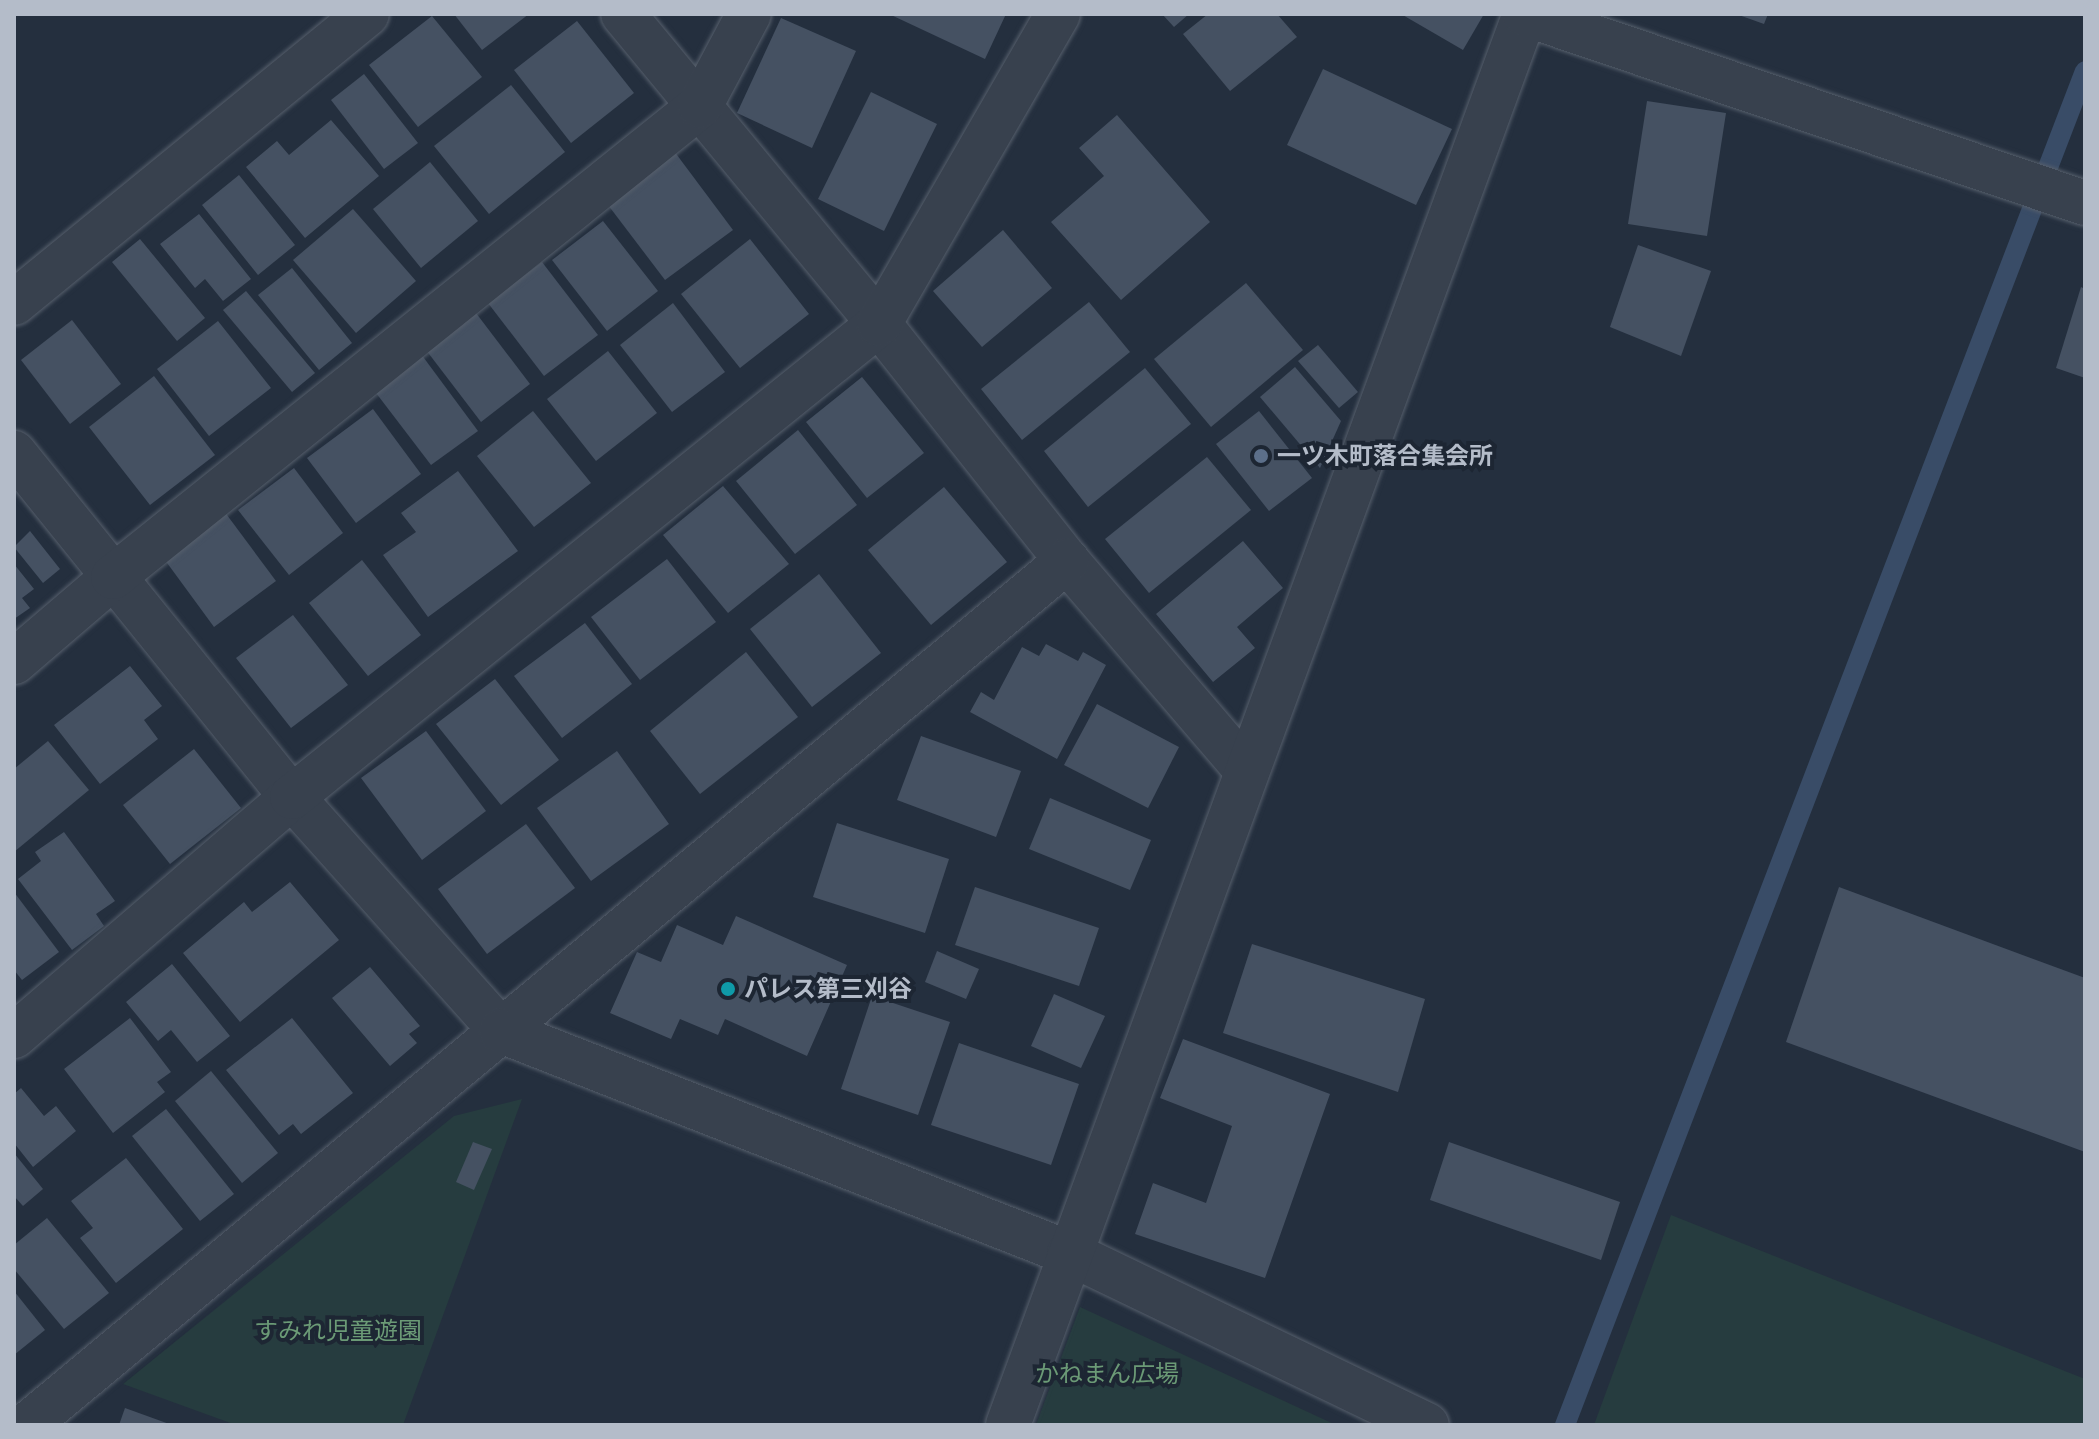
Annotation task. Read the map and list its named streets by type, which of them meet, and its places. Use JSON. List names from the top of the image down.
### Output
{
  "parks": ["すみれ児童遊園", "かねまん広場"],
  "places": ["一ツ木町落合集会所", "パレス第三刈谷"]
}
